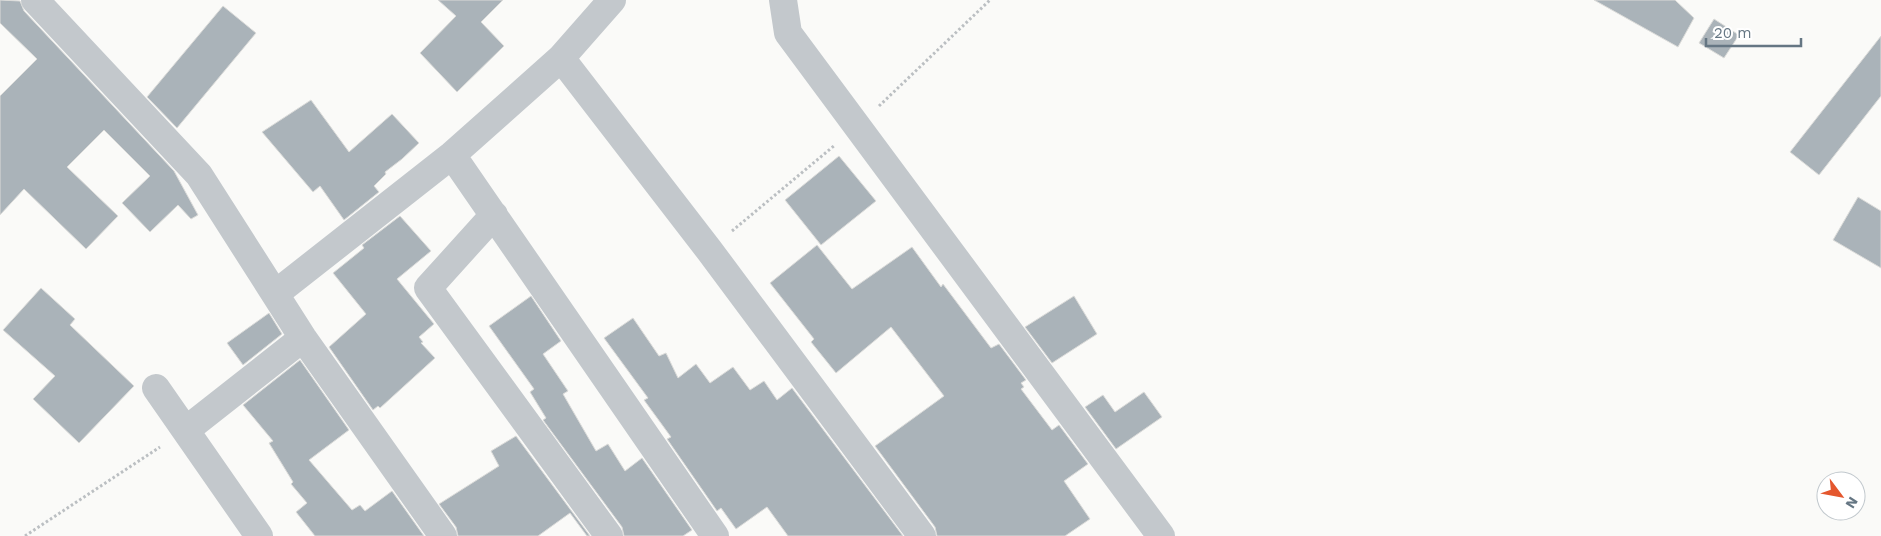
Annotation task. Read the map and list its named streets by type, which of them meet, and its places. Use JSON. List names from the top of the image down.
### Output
{
  "scale_bar": "20 m",
  "north": "bottom right"
}
